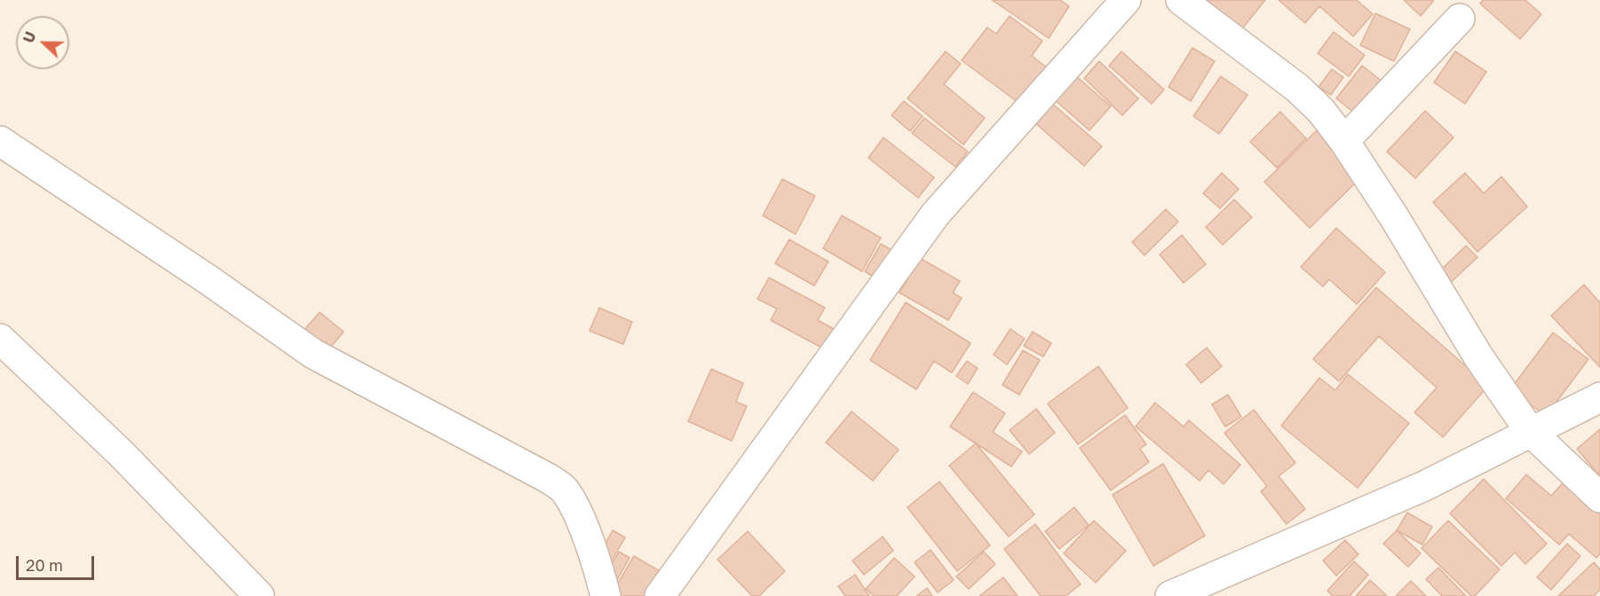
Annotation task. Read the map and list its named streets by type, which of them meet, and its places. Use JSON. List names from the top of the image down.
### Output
{
  "scale_bar": "20 m",
  "north": "left"
}
